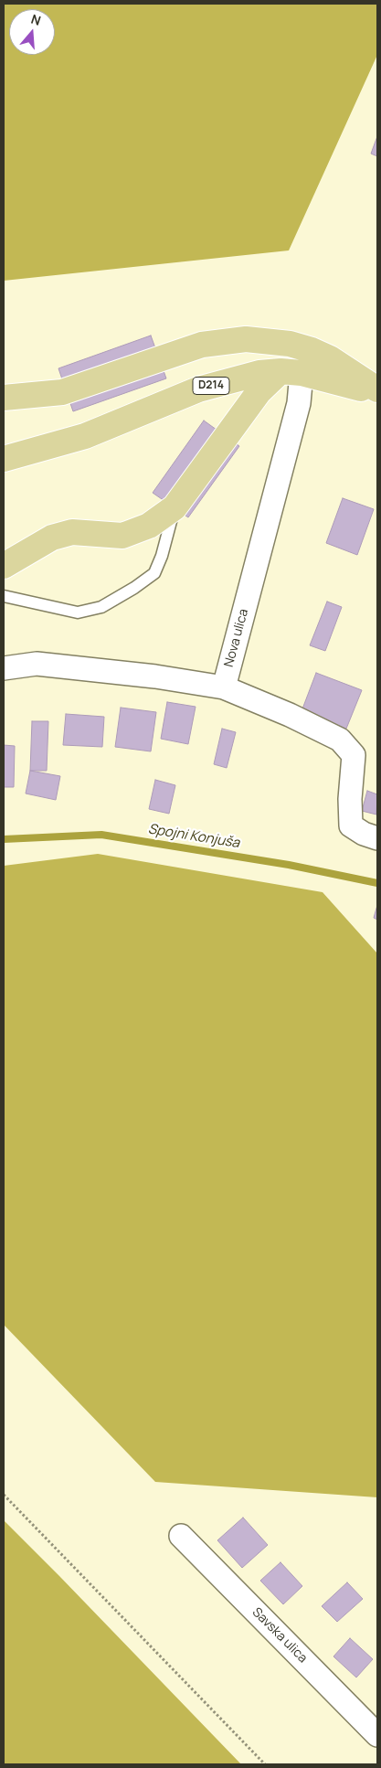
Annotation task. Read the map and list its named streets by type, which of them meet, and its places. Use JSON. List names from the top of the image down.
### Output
{
  "streets": {
    "main road": ["D214"],
    "street": ["Nova ulica", "Savska ulica"]
  },
  "crossings": [
    ["D214", "Nova ulica"]
  ],
  "water": ["Spojni Konjuša"],
  "north": "top"
}
